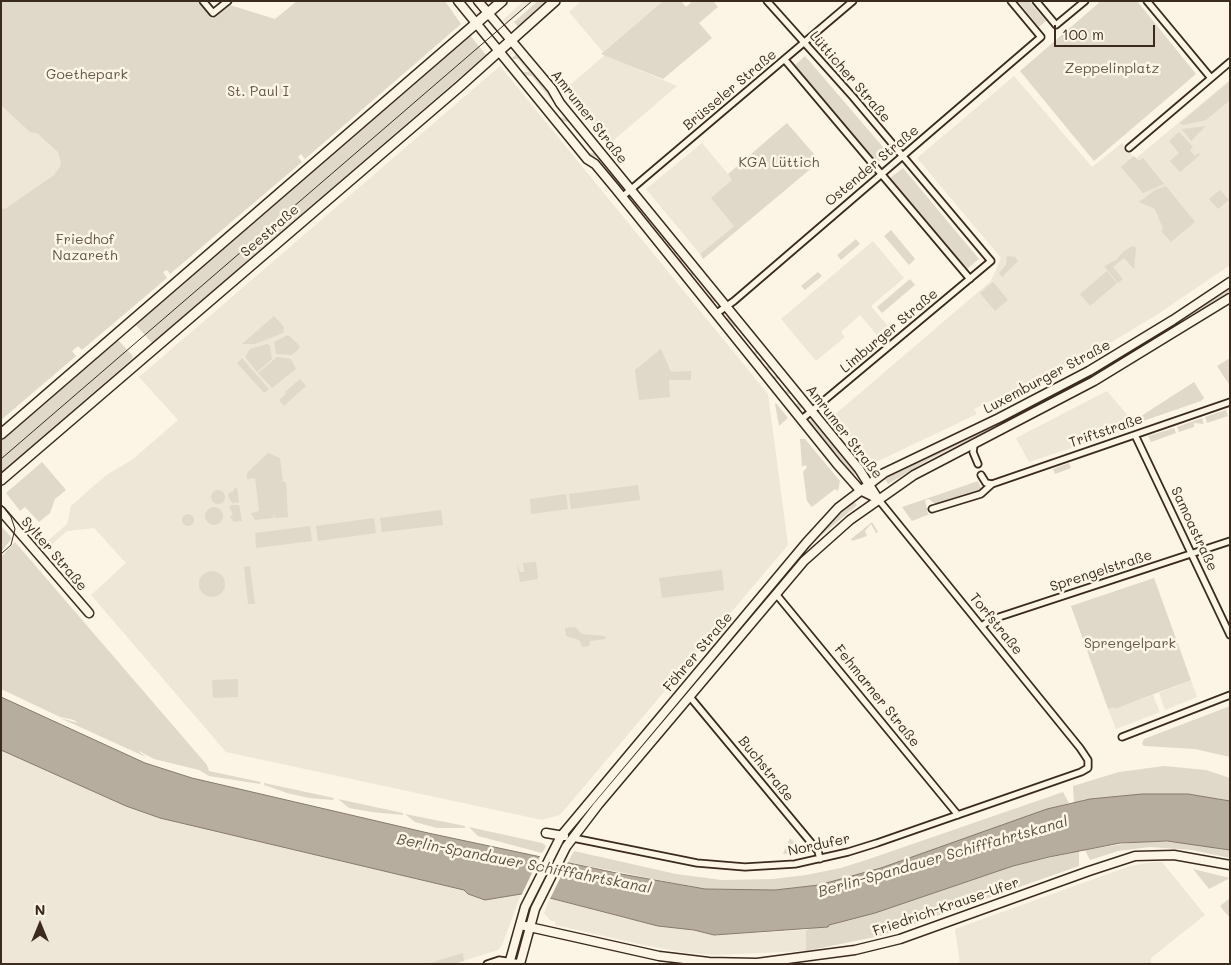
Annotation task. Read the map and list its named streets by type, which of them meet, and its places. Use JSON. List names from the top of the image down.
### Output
{
  "streets": {
    "main road": [
      "Amrumer Straße",
      "Seestraße",
      "Luxemburger Straße",
      "Sylter Straße",
      "Föhrer Straße",
      "Nordufer",
      "Friedrich-Krause-Ufer"
    ],
    "street": [
      "Lütticher Straße",
      "Brüsseler Straße",
      "Ostender Straße",
      "Limburger Straße",
      "Triftstraße",
      "Samoastraße",
      "Sprengelstraße",
      "Torfstraße",
      "Fehmarner Straße",
      "Buchstraße"
    ]
  },
  "crossings": [
    ["Lütticher Straße", "Brüsseler Straße"],
    ["Lütticher Straße", "Ostender Straße"],
    ["Lütticher Straße", "Limburger Straße"],
    ["Brüsseler Straße", "Amrumer Straße"],
    ["Amrumer Straße", "Ostender Straße"],
    ["Amrumer Straße", "Seestraße"],
    ["Amrumer Straße", "Limburger Straße"],
    ["Amrumer Straße", "Luxemburger Straße"],
    ["Amrumer Straße", "Torfstraße"],
    ["Amrumer Straße", "Föhrer Straße"],
    ["Luxemburger Straße", "Torfstraße"],
    ["Luxemburger Straße", "Föhrer Straße"],
    ["Triftstraße", "Samoastraße"],
    ["Samoastraße", "Sprengelstraße"],
    ["Sprengelstraße", "Torfstraße"],
    ["Torfstraße", "Föhrer Straße"],
    ["Torfstraße", "Nordufer"],
    ["Föhrer Straße", "Fehmarner Straße"],
    ["Föhrer Straße", "Buchstraße"],
    ["Föhrer Straße", "Nordufer"],
    ["Föhrer Straße", "Friedrich-Krause-Ufer"],
    ["Fehmarner Straße", "Nordufer"],
    ["Buchstraße", "Nordufer"]
  ],
  "water": ["Berlin-Spandauer Schifffahrtskanal"],
  "parks": [
    "Zeppelinplatz",
    "Goethepark",
    "St. Paul I",
    "KGA Lüttich",
    "Friedhof Nazareth",
    "Sprengelpark"
  ],
  "scale_bar": "100 m",
  "north": "top"
}
